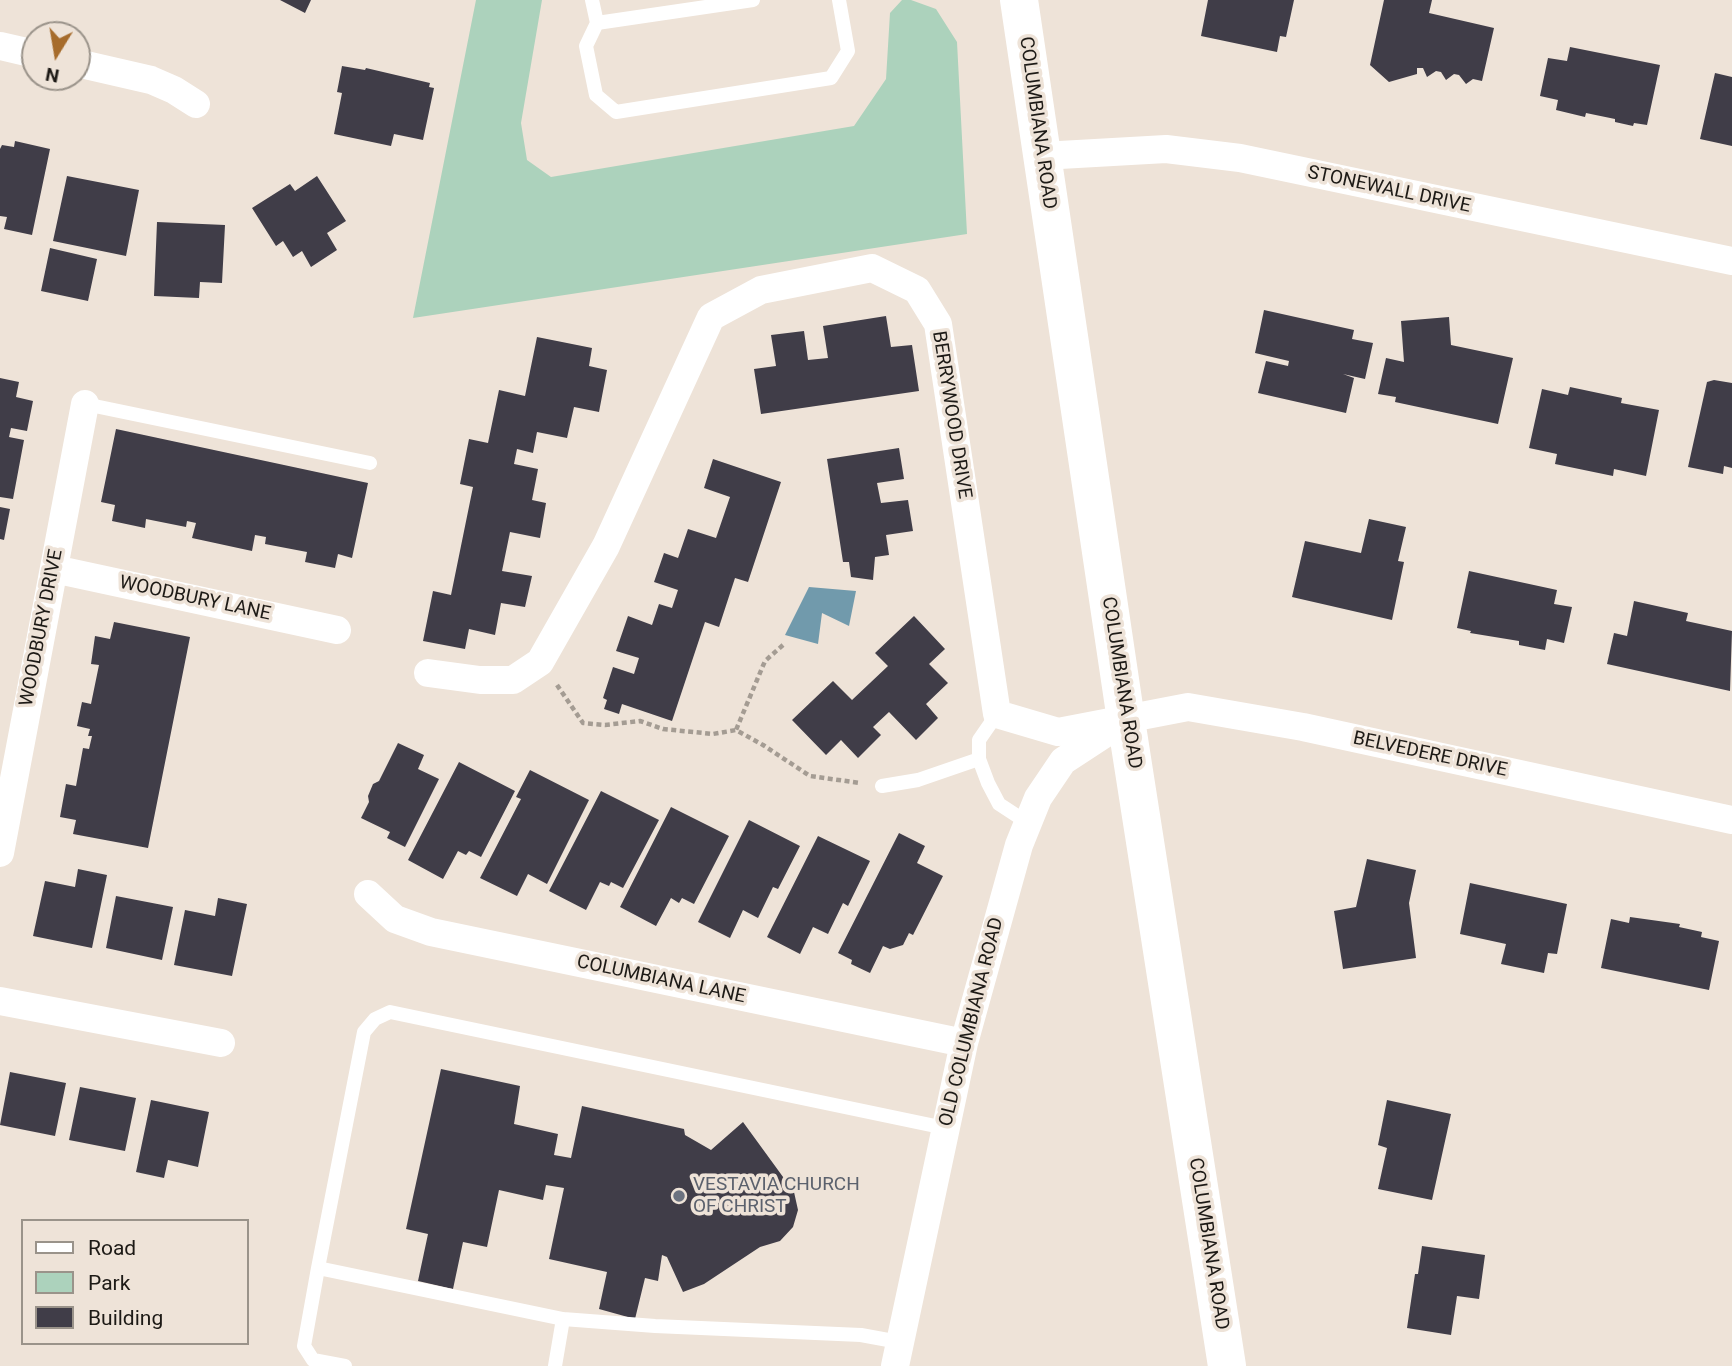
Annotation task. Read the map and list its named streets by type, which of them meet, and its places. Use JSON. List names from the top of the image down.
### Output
{
  "streets": {
    "main road": ["COLUMBIANA ROAD"],
    "street": [
      "STONEWALL DRIVE",
      "BERRYWOOD DRIVE",
      "WOODBURY LANE",
      "WOODBURY DRIVE",
      "BELVEDERE DRIVE",
      "COLUMBIANA LANE",
      "OLD COLUMBIANA ROAD"
    ]
  },
  "crossings": [
    ["COLUMBIANA ROAD", "STONEWALL DRIVE"],
    ["COLUMBIANA ROAD", "BELVEDERE DRIVE"],
    ["COLUMBIANA ROAD", "OLD COLUMBIANA ROAD"],
    ["WOODBURY LANE", "WOODBURY DRIVE"],
    ["BELVEDERE DRIVE", "OLD COLUMBIANA ROAD"],
    ["COLUMBIANA LANE", "OLD COLUMBIANA ROAD"]
  ],
  "places": ["VESTAVIA CHURCH OF CHRIST"],
  "legend": ["Road", "Park", "Building"],
  "north": "bottom"
}
